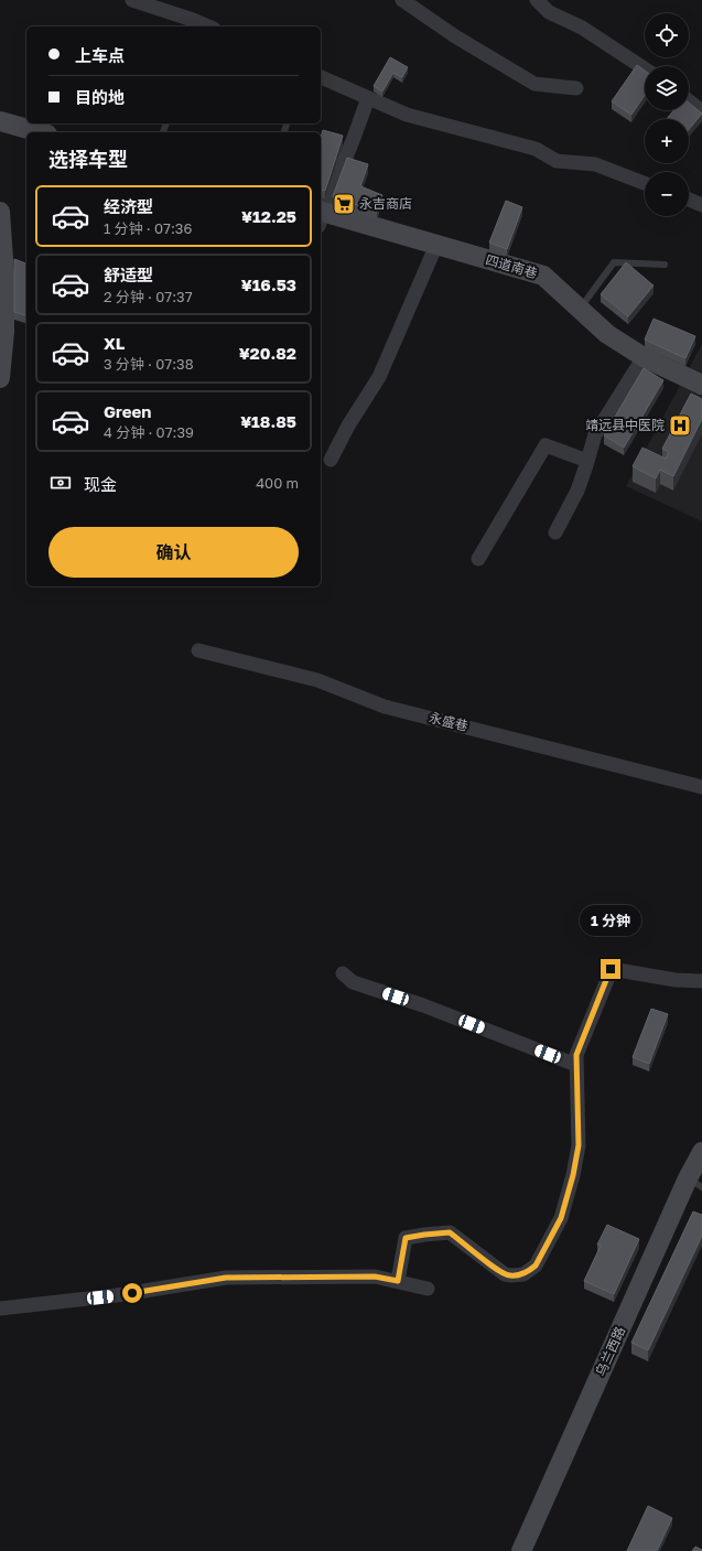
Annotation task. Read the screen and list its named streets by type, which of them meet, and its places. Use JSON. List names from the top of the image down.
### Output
{
  "streets": {
    "main road": ["四道南巷", "乌兰西路"],
    "street": ["永盛巷"]
  },
  "places": {
    "supermarket": ["永吉商店"],
    "hospital": ["靖远县中医院"]
  },
  "page": {
    "map_buttons": ["+", "−"],
    "banner": ["上车点", "目的地"],
    "heading": "选择车型",
    "list": [
      {
        "name": "经济型",
        "note": "1 分钟 · 07:36",
        "value": "¥12.25"
      },
      {
        "name": "舒适型",
        "note": "2 分钟 · 07:37",
        "value": "¥16.53"
      },
      {
        "name": "XL",
        "note": "3 分钟 · 07:38",
        "value": "¥20.82"
      },
      {
        "name": "Green",
        "note": "4 分钟 · 07:39",
        "value": "¥18.85"
      }
    ],
    "pay": ["现金", "400 m"],
    "buttons": "确认",
    "bubble": "1 分钟"
  }
}
